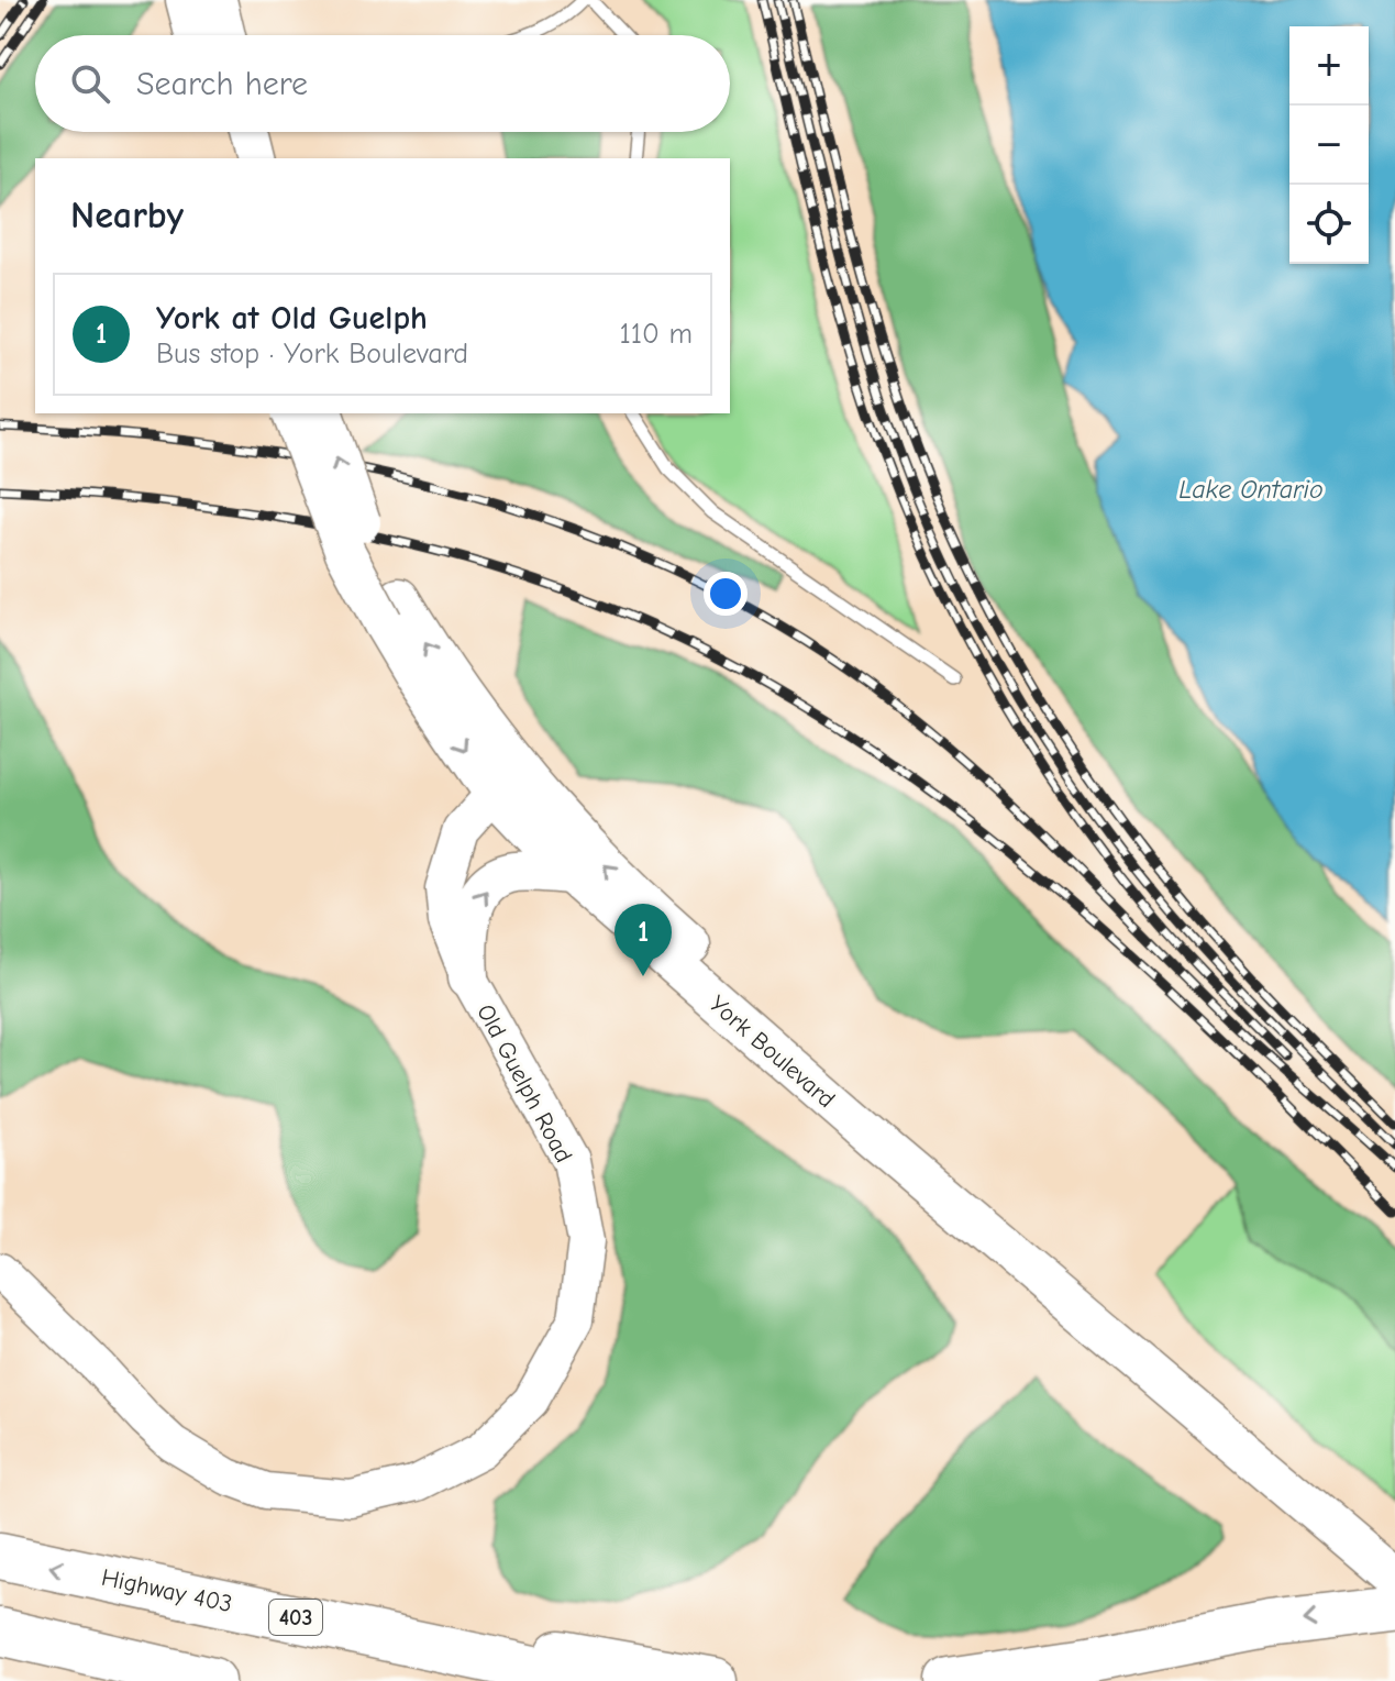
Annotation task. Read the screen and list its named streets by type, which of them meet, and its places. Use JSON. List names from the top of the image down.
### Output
{
  "streets": {
    "highway": ["Highway 403", "403"],
    "main road": ["York Boulevard"],
    "street": ["Old Guelph Road"]
  },
  "crossings": [
    ["York Boulevard", "Old Guelph Road"]
  ],
  "water": ["Lake Ontario"],
  "page": {
    "map_buttons": ["+", "−"],
    "search": "Search here",
    "heading": "Nearby",
    "list": [
      {
        "mark": "1",
        "name": "York at Old Guelph",
        "note": "Bus stop · York Boulevard",
        "value": "110 m"
      }
    ],
    "pins": "1"
  }
}
